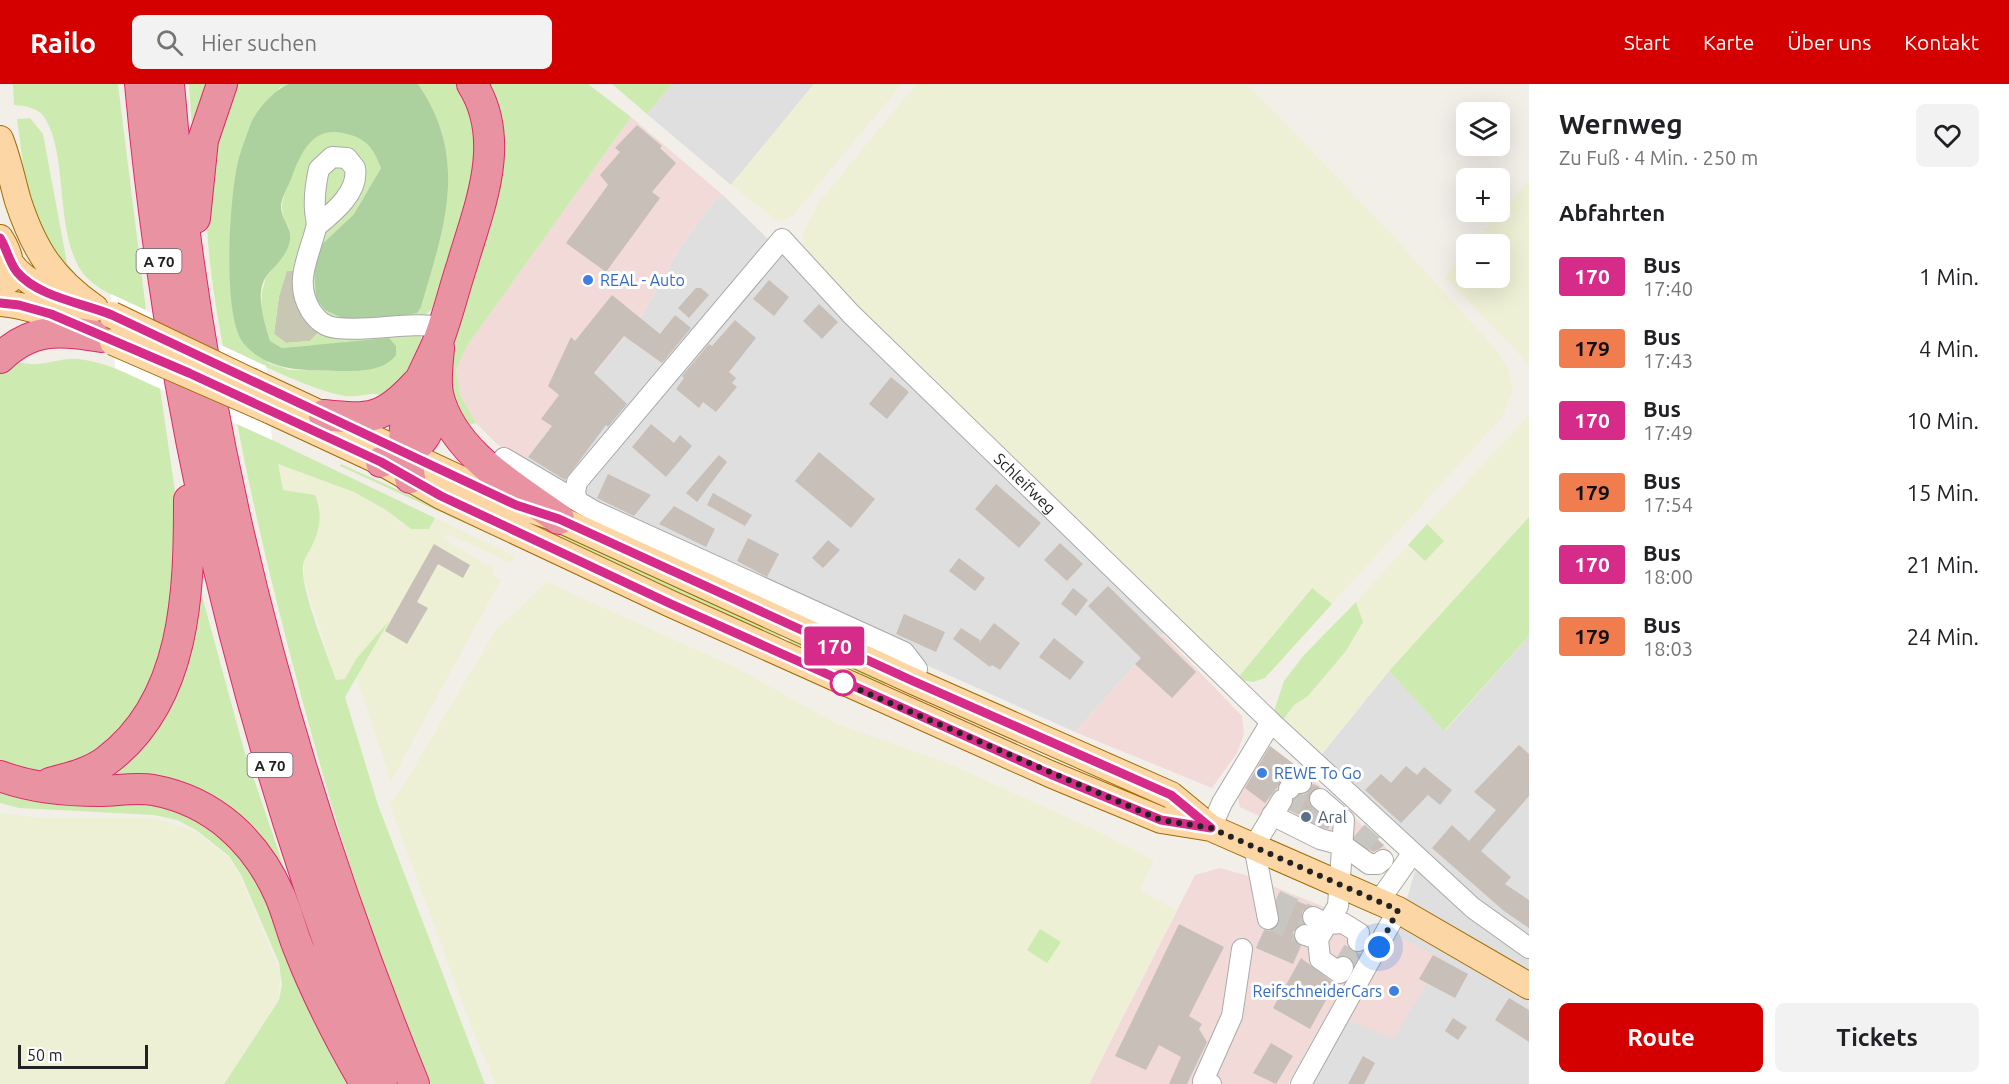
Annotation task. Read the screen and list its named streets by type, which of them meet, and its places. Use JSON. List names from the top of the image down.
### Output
{
  "streets": {
    "highway": ["A 70"],
    "street": ["Schleifweg"]
  },
  "places": [
    "REAL - Auto",
    "REWE To Go",
    "Aral",
    "ReifschneiderCars"
  ],
  "lines": ["bus line 170"],
  "scale_bar": "50 m",
  "page": {
    "header": "Railo",
    "search": "Hier suchen",
    "nav": [
      "Start",
      "Karte",
      "Über uns",
      "Kontakt"
    ],
    "on_map": "170",
    "heading": [
      ["Wernweg", "Zu Fuß · 4 Min. · 250 m"],
      "Abfahrten"
    ],
    "map_buttons": ["+", "−"],
    "list": [
      {
        "mark": "170",
        "name": "Bus",
        "note": "17:40",
        "value": "1 Min."
      },
      {
        "mark": "179",
        "name": "Bus",
        "note": "17:43",
        "value": "4 Min."
      },
      {
        "mark": "170",
        "name": "Bus",
        "note": "17:49",
        "value": "10 Min."
      },
      {
        "mark": "179",
        "name": "Bus",
        "note": "17:54",
        "value": "15 Min."
      },
      {
        "mark": "170",
        "name": "Bus",
        "note": "18:00",
        "value": "21 Min."
      },
      {
        "mark": "179",
        "name": "Bus",
        "note": "18:03",
        "value": "24 Min."
      }
    ],
    "buttons": ["Route", "Tickets"],
    "scale": "50 m"
  }
}
